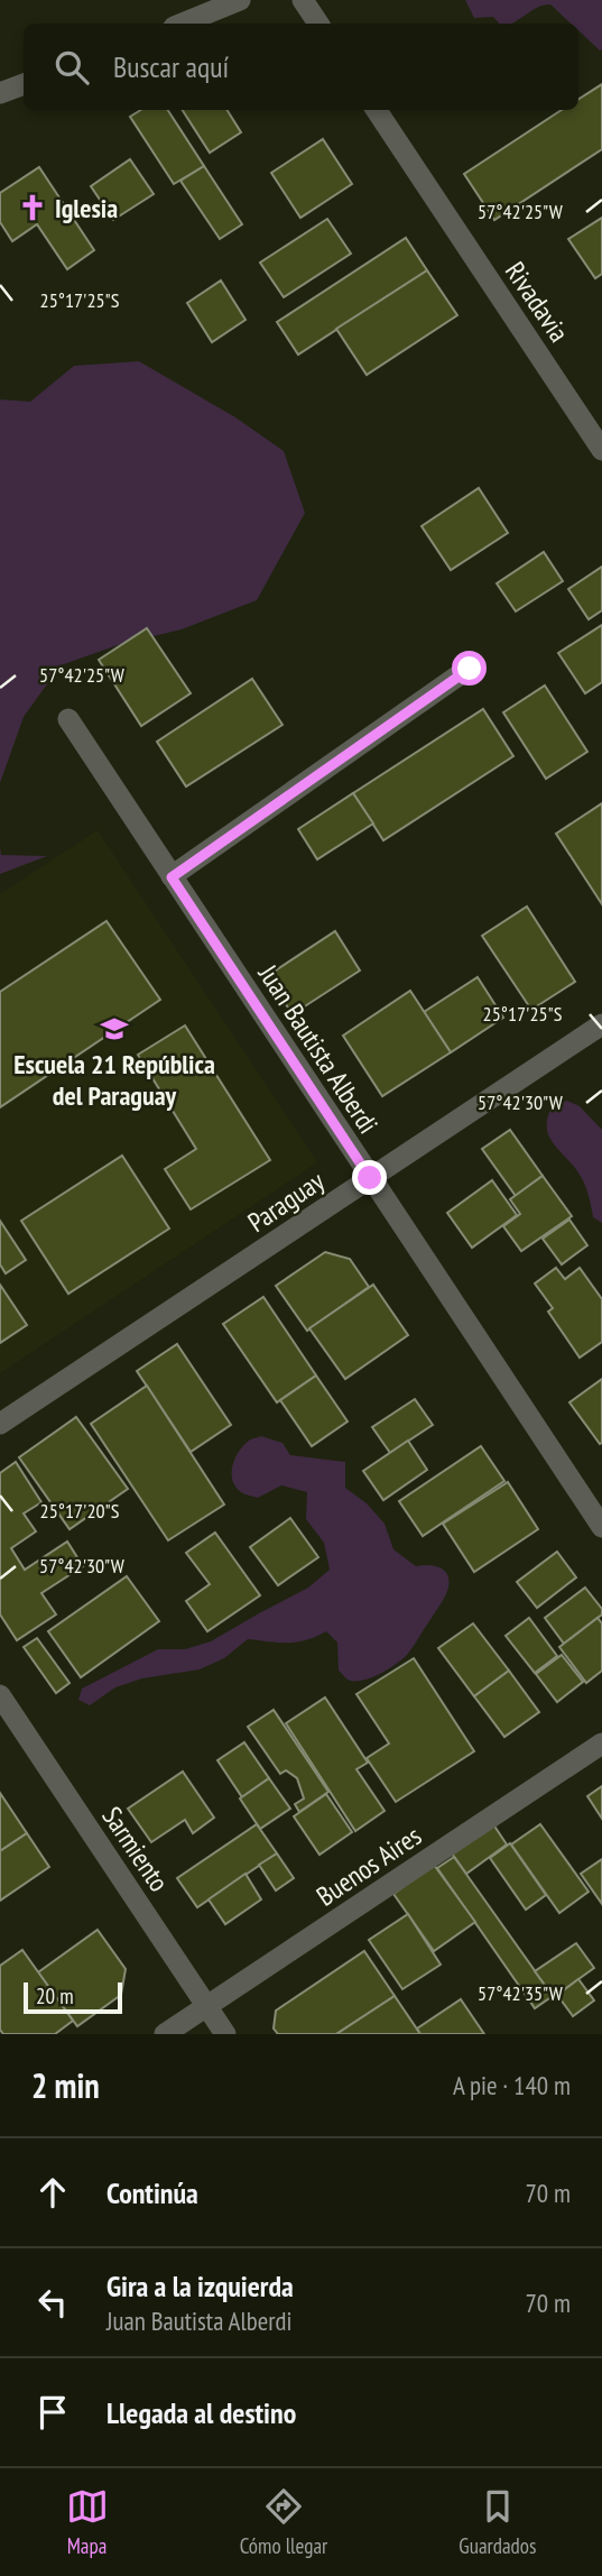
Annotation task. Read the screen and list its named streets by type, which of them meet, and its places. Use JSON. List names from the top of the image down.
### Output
{
  "streets": {
    "street": [
      "Rivadavia",
      "Juan Bautista Alberdi",
      "Paraguay",
      "Sarmiento",
      "Buenos Aires"
    ]
  },
  "crossings": [
    ["Juan Bautista Alberdi", "Paraguay"],
    ["Sarmiento", "Buenos Aires"]
  ],
  "places": {
    "church": ["Iglesia"],
    "school or university": ["Escuela 21 República del Paraguay"]
  },
  "scale_bar": "20 m",
  "page": {
    "search": "Buscar aquí",
    "scale": "20 m",
    "heading": ["2 min", "A pie · 140 m"],
    "list": [
      ["Continúa", "70 m"],
      ["Gira a la izquierda", "Juan Bautista Alberdi", "70 m"],
      "Llegada al destino"
    ],
    "nav": ["Mapa", "Cómo llegar", "Guardados"]
  },
  "coordinates": [
    "57°42'25\"W",
    "25°17'25\"S",
    "57°42'30\"W",
    "25°17'20\"S",
    "57°42'35\"W"
  ]
}
